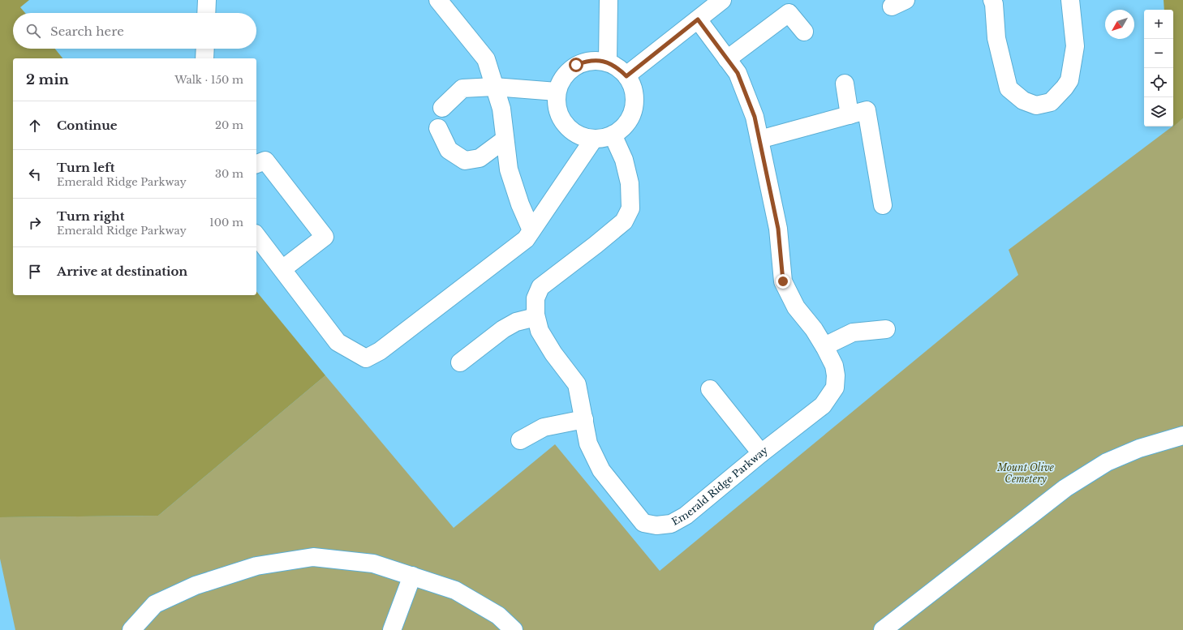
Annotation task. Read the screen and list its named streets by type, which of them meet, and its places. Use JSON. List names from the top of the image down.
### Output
{
  "streets": {
    "street": ["Emerald Ridge Parkway"]
  },
  "parks": ["Mount Olive Cemetery"],
  "north": "bottom left",
  "page": {
    "map_buttons": ["+", "−"],
    "search": "Search here",
    "heading": ["2 min", "Walk · 150 m"],
    "list": [
      ["Continue", "20 m"],
      ["Turn left", "Emerald Ridge Parkway", "30 m"],
      ["Turn right", "Emerald Ridge Parkway", "100 m"],
      "Arrive at destination"
    ]
  }
}
